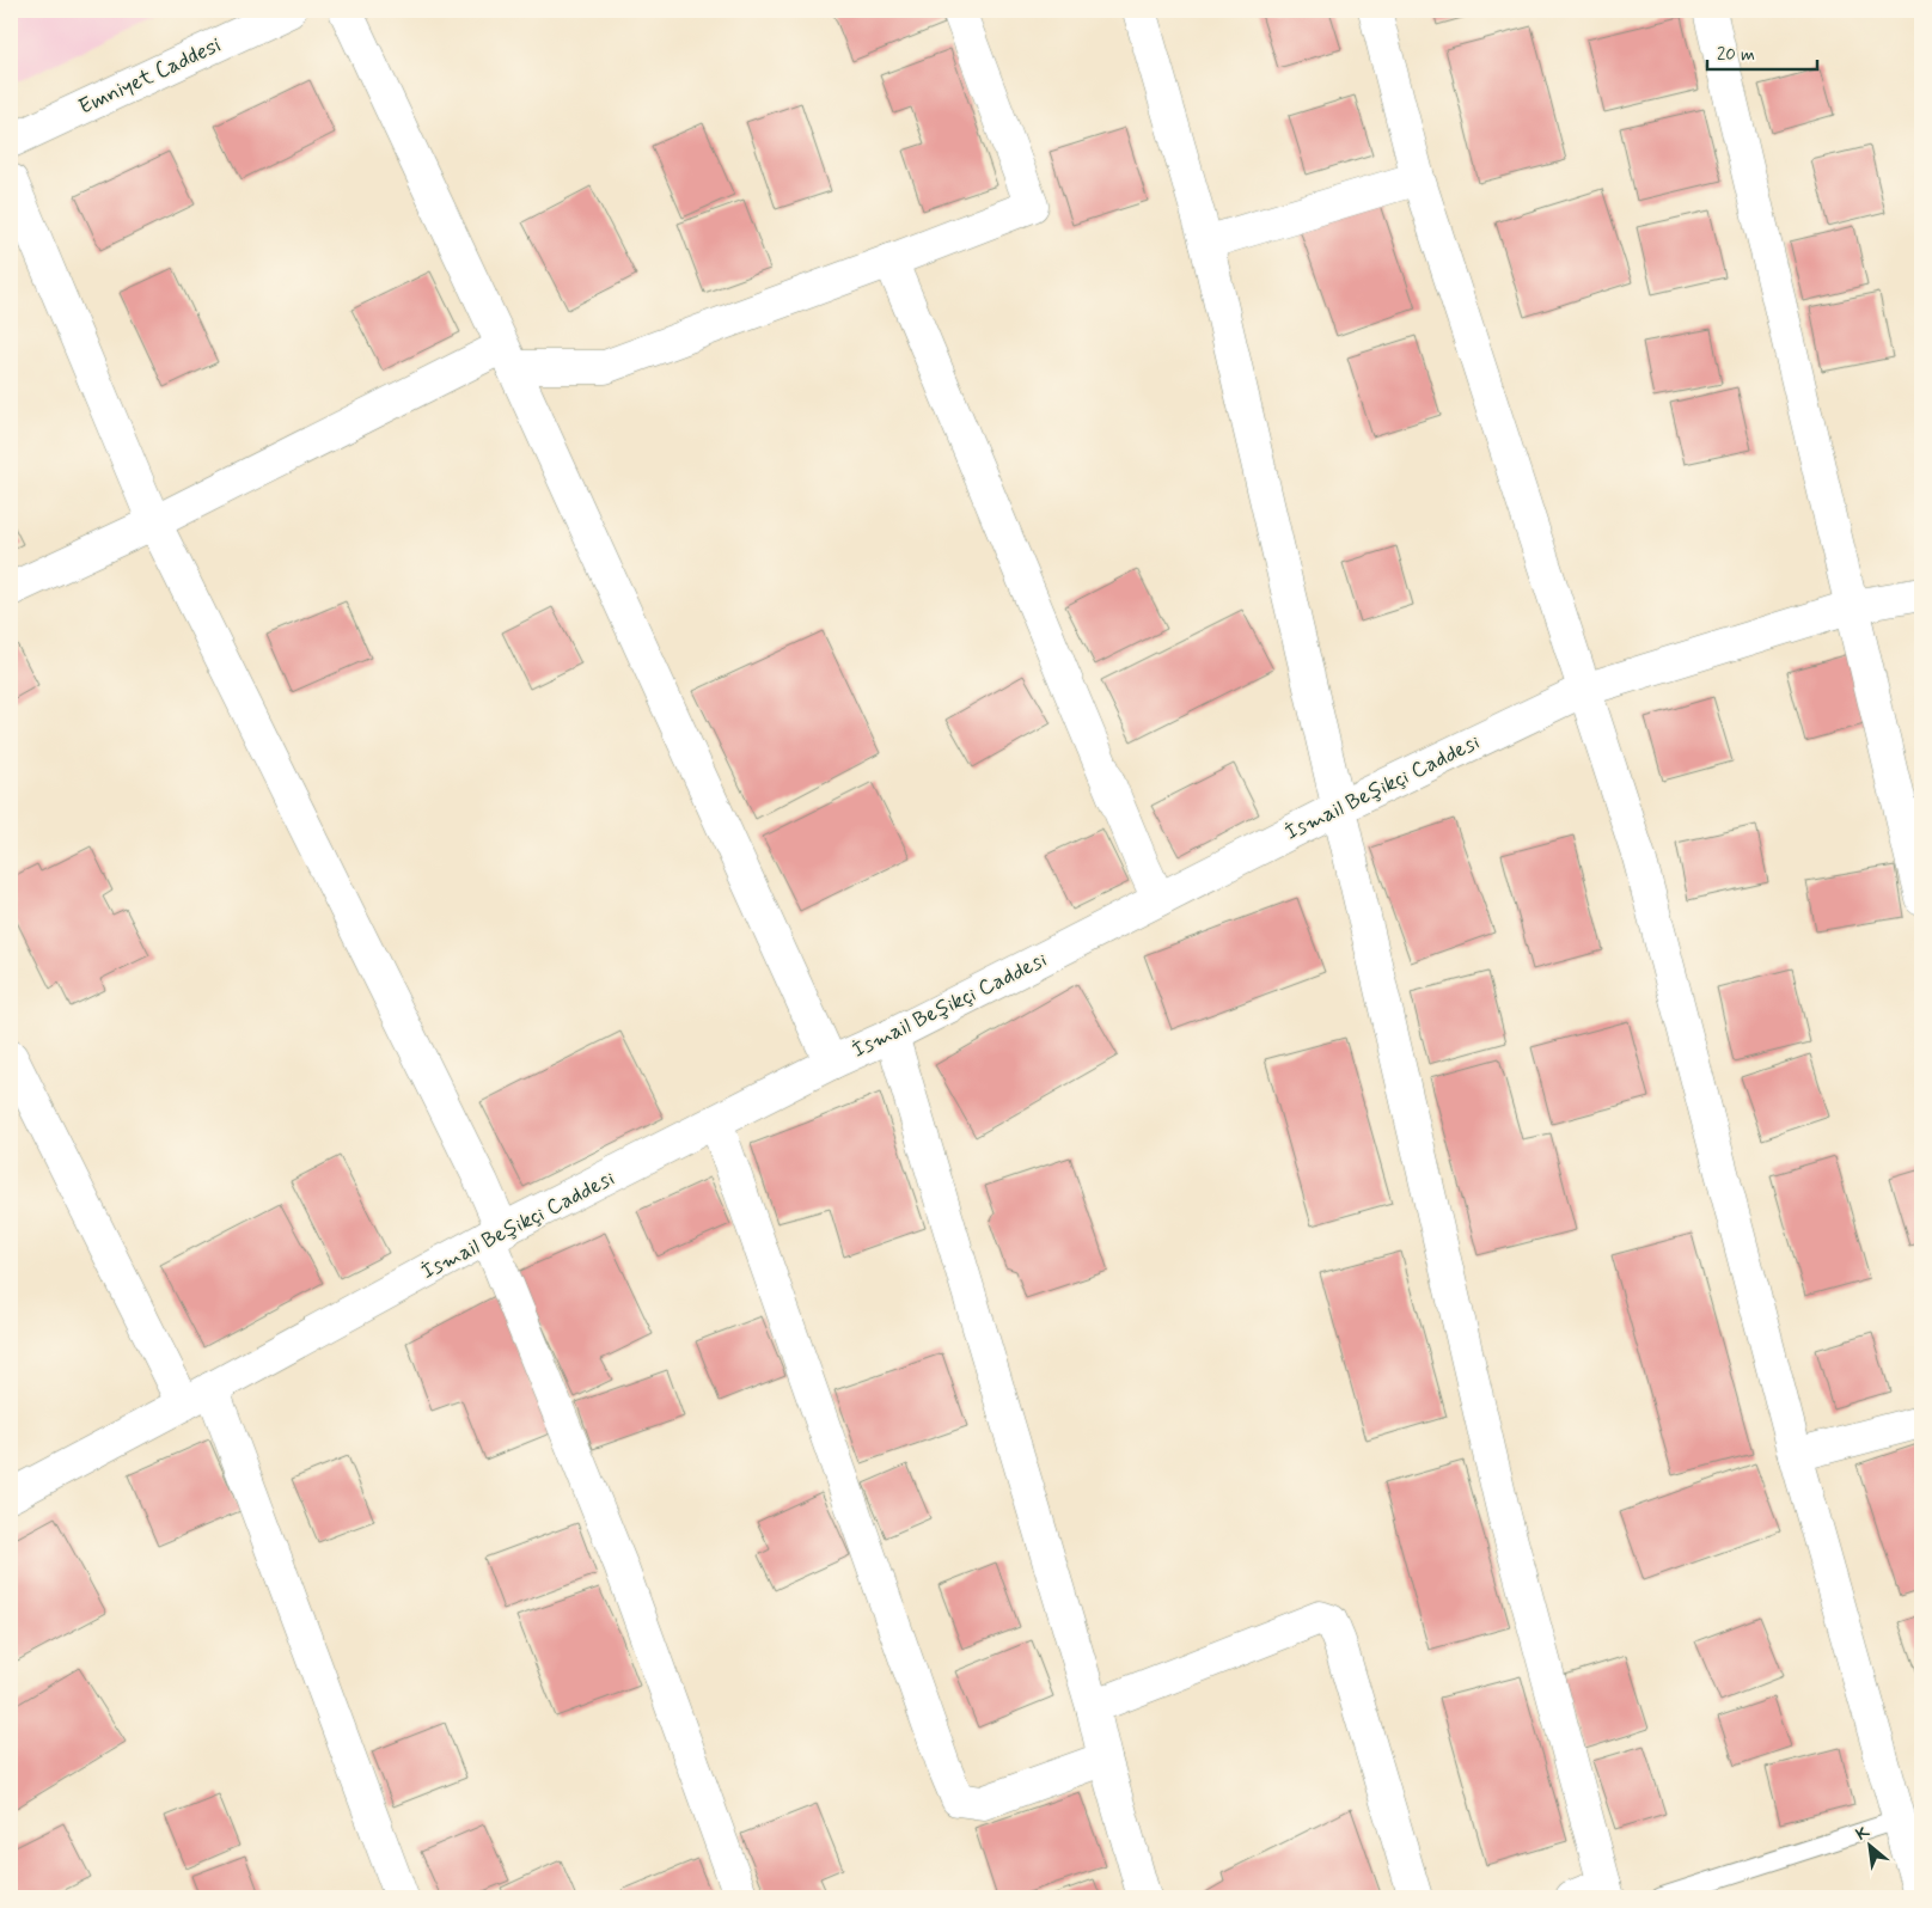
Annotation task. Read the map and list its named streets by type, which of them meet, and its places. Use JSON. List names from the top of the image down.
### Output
{
  "streets": {
    "street": ["Emniyet Caddesi", "İsmail Beşikçi Caddesi"]
  },
  "scale_bar": "20 m",
  "north": "top left"
}
